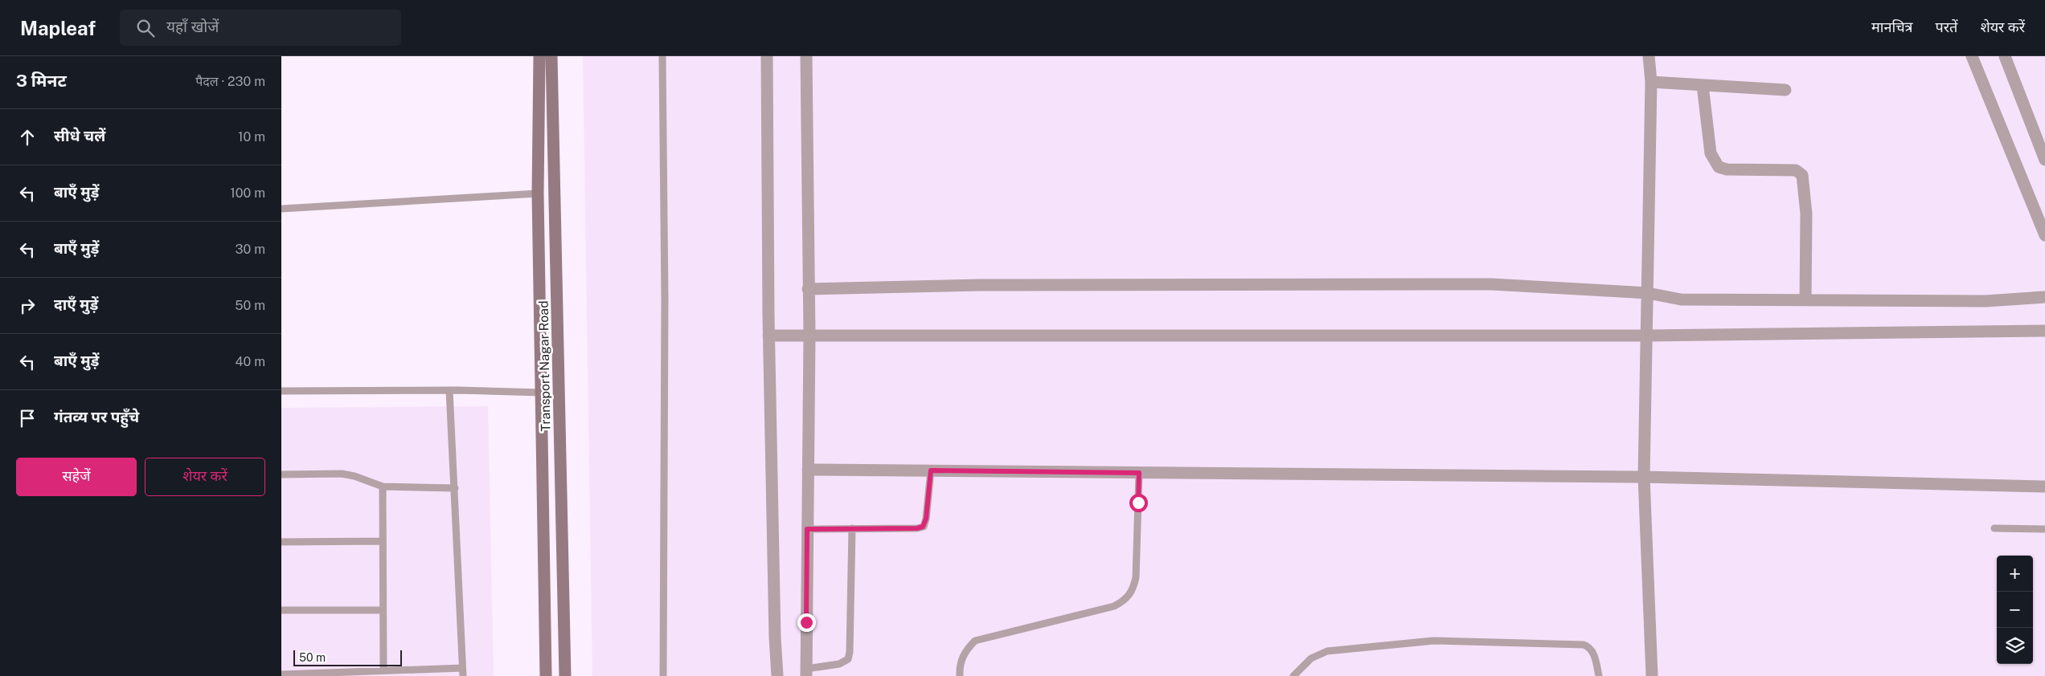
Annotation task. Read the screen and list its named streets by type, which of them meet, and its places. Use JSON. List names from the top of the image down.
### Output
{
  "streets": {
    "main road": ["Transport Nagar Road"]
  },
  "scale_bar": "50 m",
  "page": {
    "header": "Mapleaf",
    "search": "यहाँ खोजें",
    "nav": ["मानचित्र", "परतें", "शेयर करें"],
    "heading": ["3 मिनट", "पैदल · 230 m"],
    "list": [
      ["सीधे चलें", "10 m"],
      ["बाएँ मुड़ें", "100 m"],
      ["बाएँ मुड़ें", "30 m"],
      ["दाएँ मुड़ें", "50 m"],
      ["बाएँ मुड़ें", "40 m"],
      "गंतव्य पर पहुँचे"
    ],
    "buttons": ["सहेजें", "शेयर करें"],
    "map_buttons": ["+", "−"],
    "scale": "50 m"
  }
}
